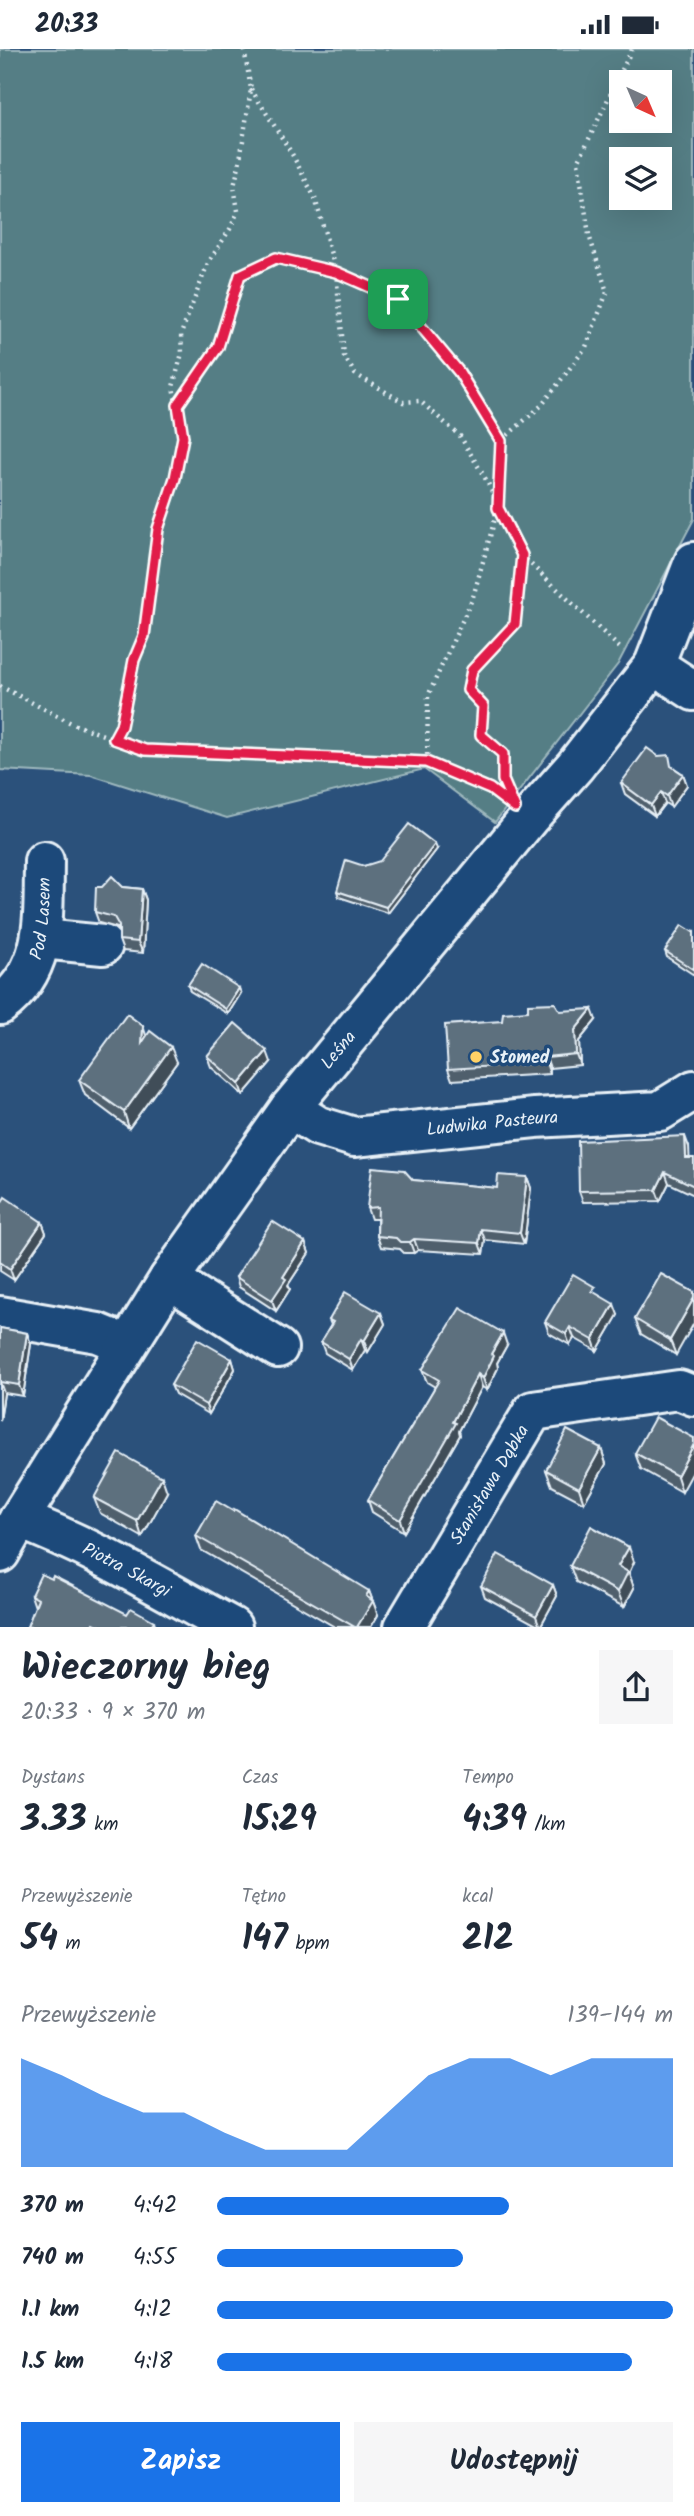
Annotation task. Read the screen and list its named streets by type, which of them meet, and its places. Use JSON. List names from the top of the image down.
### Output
{
  "streets": {
    "street": [
      "Pod Lasem",
      "Leśna",
      "Ludwika Pasteura",
      "Stanisława Dąbka",
      "Piotra Skargi"
    ]
  },
  "crossings": [
    ["Leśna", "Ludwika Pasteura"],
    ["Leśna", "Piotra Skargi"]
  ],
  "places": ["Stomed"],
  "north": "bottom right",
  "page": {
    "status": "20:33",
    "heading": ["Wieczorny bieg", "20:33 · 9 × 370 m"],
    "stats": [
      ["Dystans", "3.33 km"],
      ["Czas", "15:29"],
      ["Tempo", "4:39 /km"],
      ["Przewyższenie", "54 m"],
      ["Tętno", "147 bpm"],
      ["kcal", "212"]
    ],
    "chart": ["Przewyższenie", "139–144 m"],
    "list": [
      {
        "name": "370 m",
        "note": "4:42"
      },
      {
        "name": "740 m",
        "note": "4:55"
      },
      {
        "name": "1.1 km",
        "note": "4:12"
      },
      {
        "name": "1.5 km",
        "note": "4:18"
      }
    ],
    "buttons": ["Zapisz", "Udostępnij"]
  }
}
